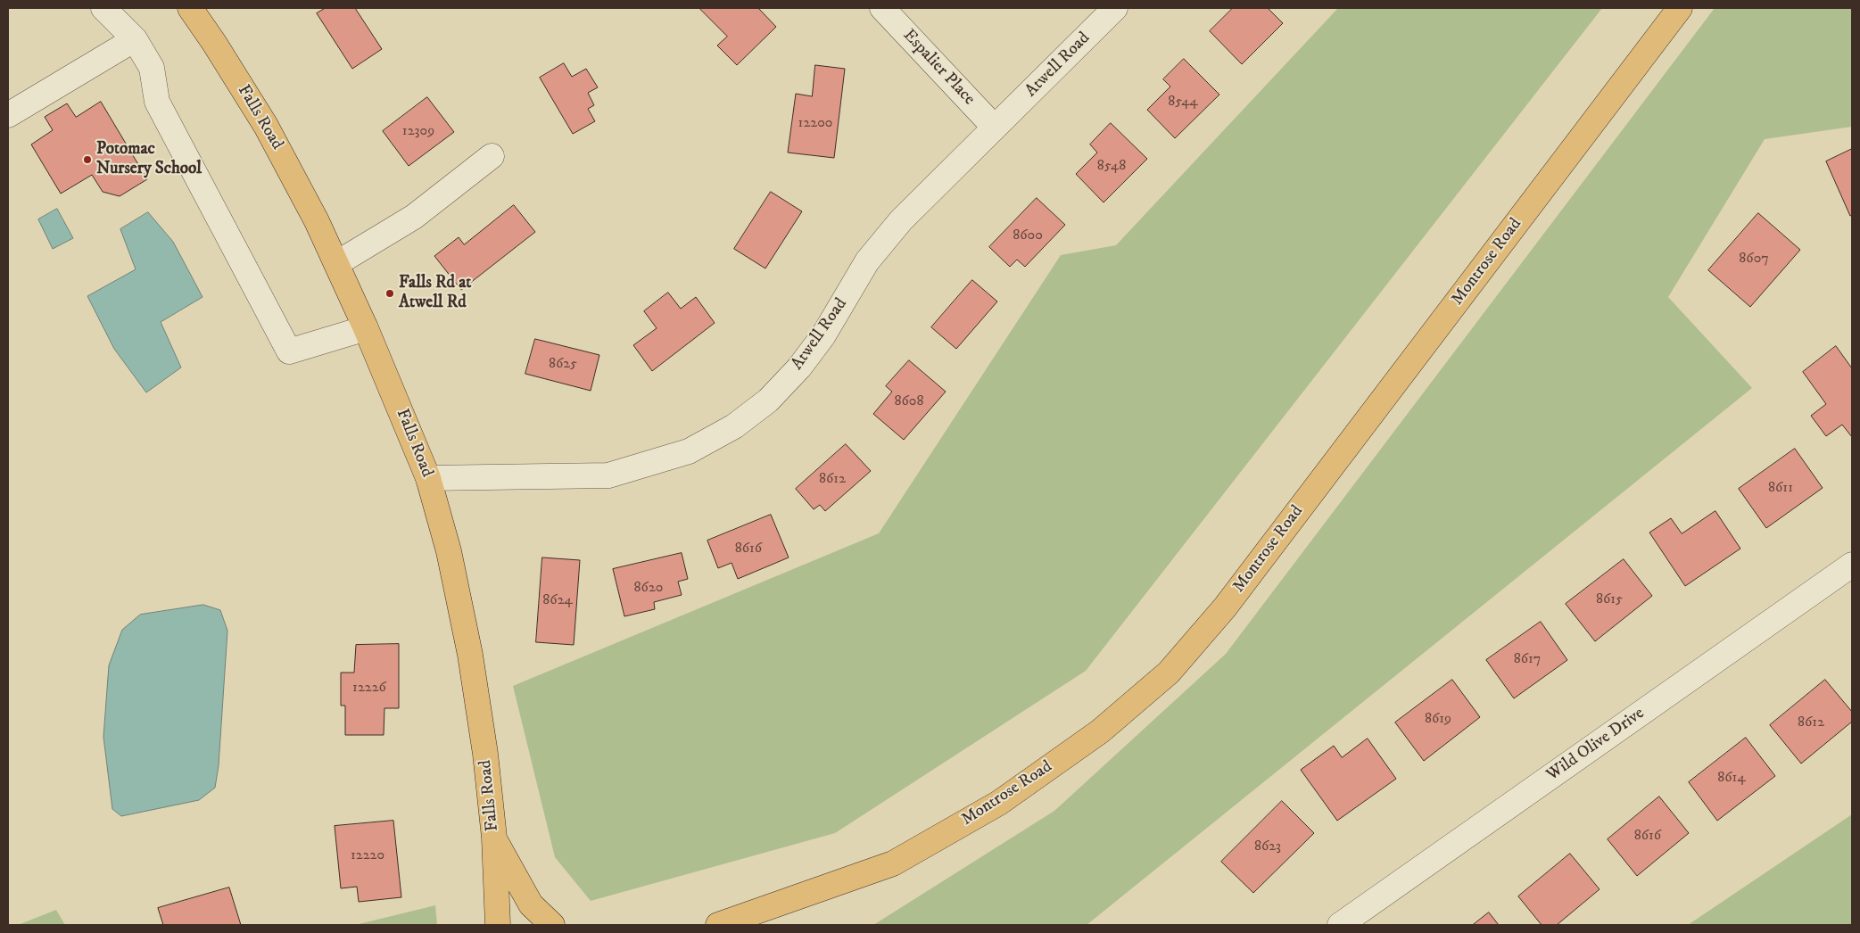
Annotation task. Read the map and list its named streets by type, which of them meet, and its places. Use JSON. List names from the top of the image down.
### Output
{
  "streets": {
    "main road": ["Falls Road", "Montrose Road"],
    "street": ["Atwell Road", "Espalier Place", "Wild Olive Drive"]
  },
  "crossings": [
    ["Atwell Road", "Espalier Place"],
    ["Atwell Road", "Falls Road"]
  ],
  "places": ["Potomac Nursery School", "Falls Rd at Atwell Rd"],
  "house_numbers": [
    "8544",
    "12200",
    "12309",
    "8548",
    "8600",
    "8607",
    "8625",
    "8608",
    "8612",
    "8611",
    "8616",
    "8620",
    "8615",
    "8624",
    "8617",
    "12226",
    "8619",
    "8612",
    "8614",
    "8616",
    "8623",
    "12220"
  ]
}
